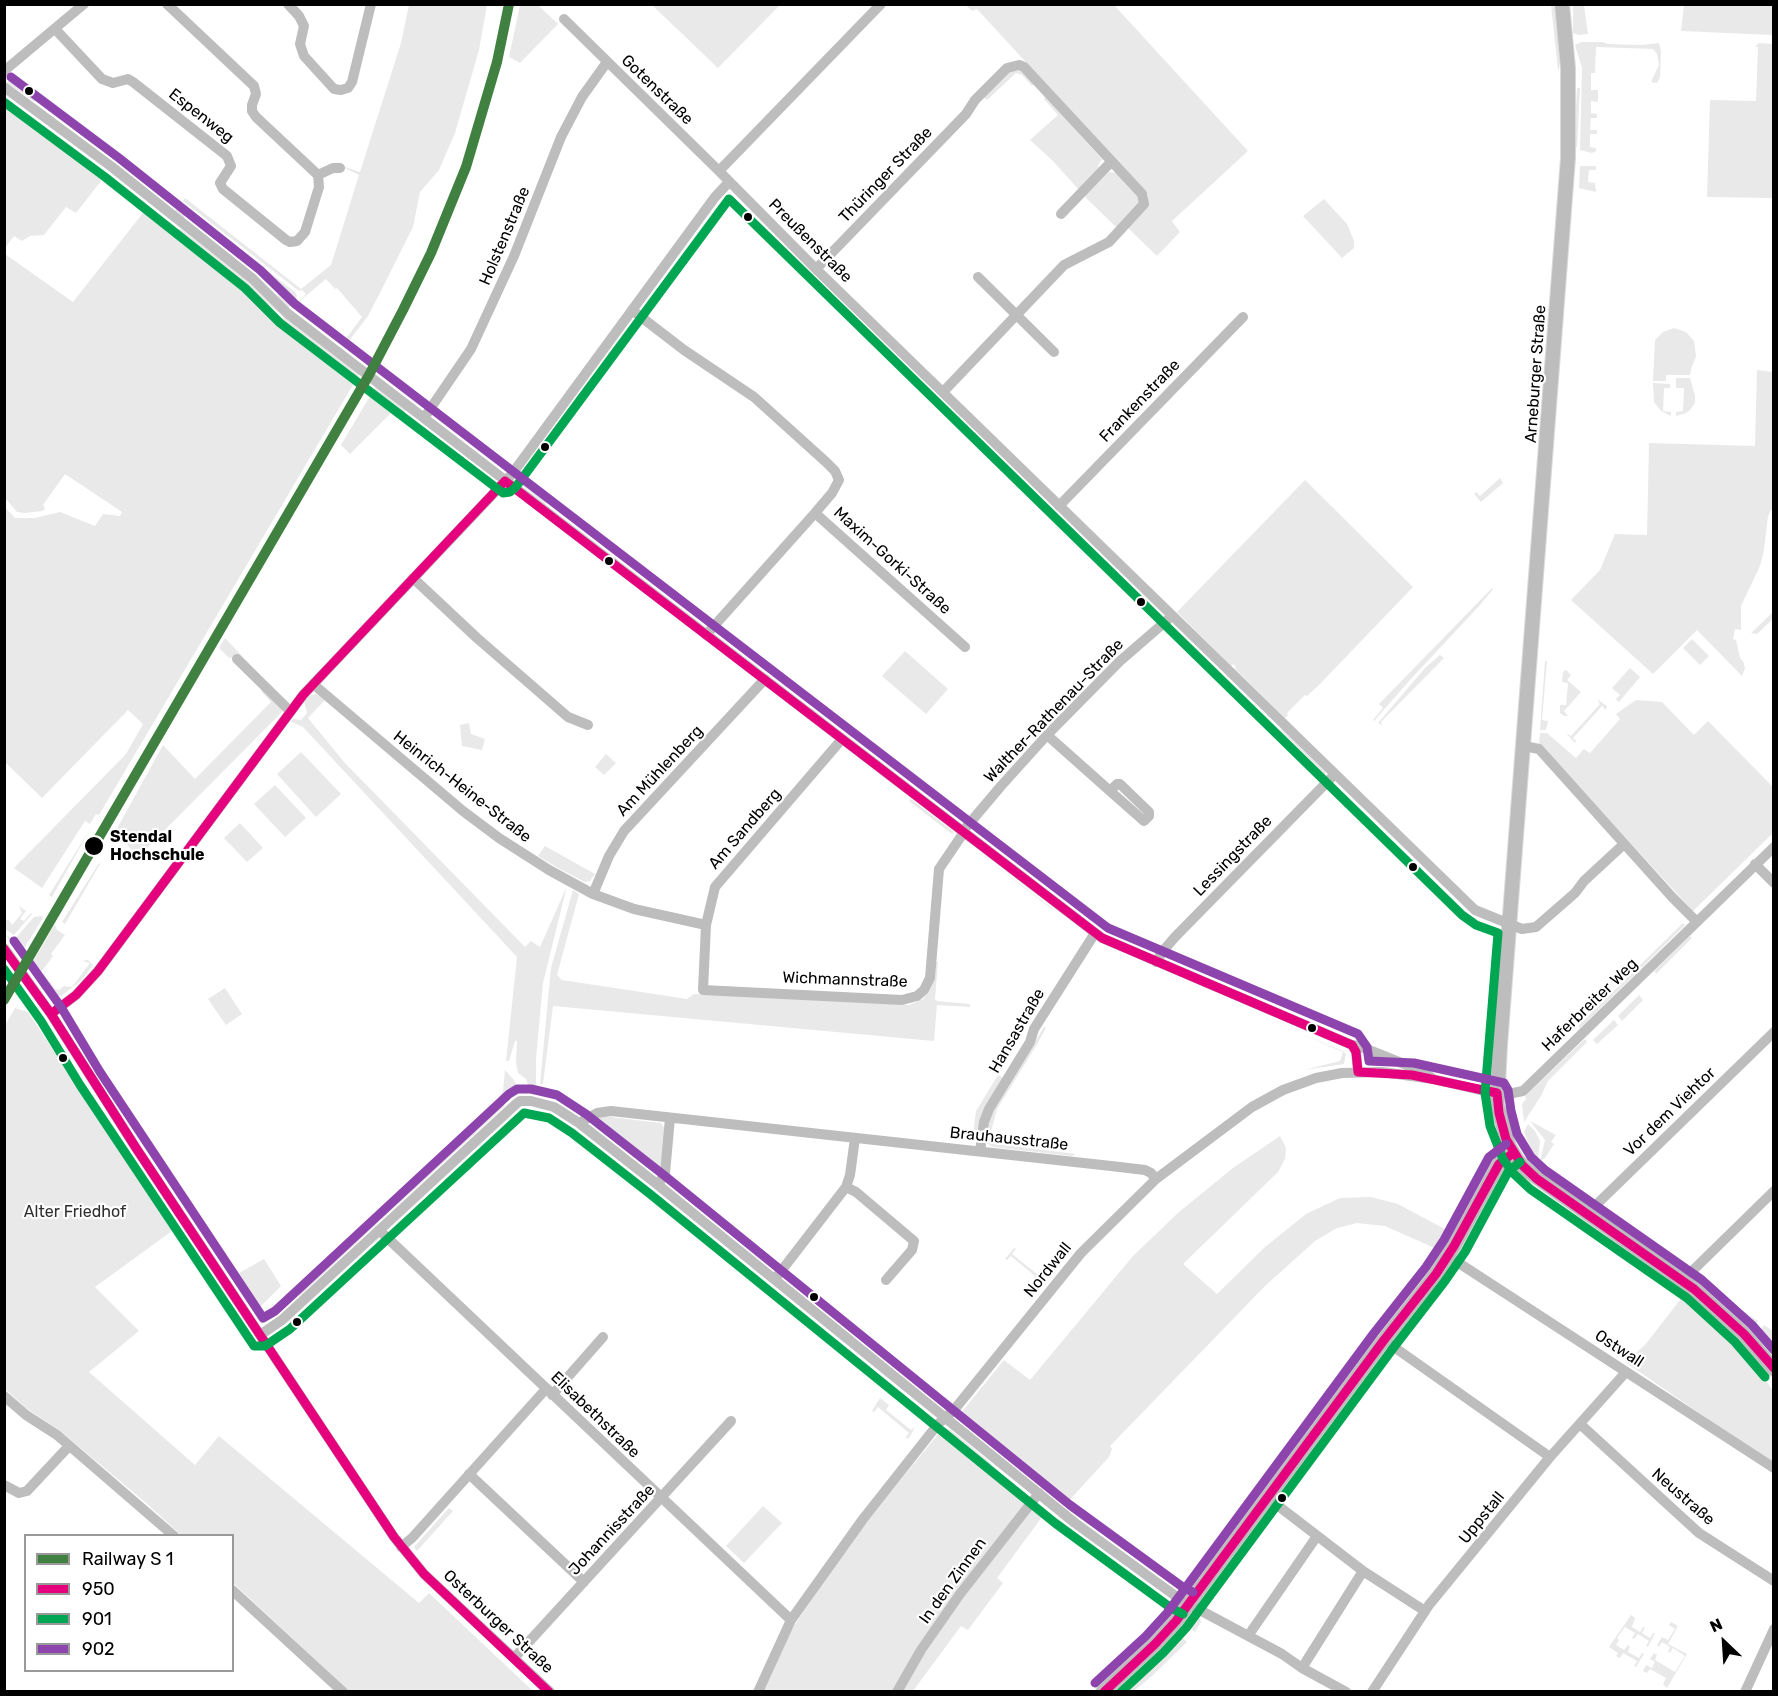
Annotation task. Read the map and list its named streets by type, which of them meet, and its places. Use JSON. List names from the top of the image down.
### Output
{
  "streets": {
    "main road": ["Arneburger Straße"],
    "street": [
      "Gotenstraße",
      "Espenweg",
      "Thüringer Straße",
      "Holstenstraße",
      "Preußenstraße",
      "Frankenstraße",
      "Maxim-Gorki-Straße",
      "Walther-Rathenau-Straße",
      "Am Mühlenberg",
      "Heinrich-Heine-Straße",
      "Am Sandberg",
      "Lessingstraße",
      "Wichmannstraße",
      "Haferbreiter Weg",
      "Hansastraße",
      "Vor dem Viehtor",
      "Brauhausstraße",
      "Nordwall",
      "Ostwall",
      "Elisabethstraße",
      "Neustraße",
      "Uppstall",
      "Johannisstraße",
      "In den Zinnen",
      "Osterburger Straße"
    ]
  },
  "crossings": [
    ["Gotenstraße", "Holstenstraße"],
    ["Gotenstraße", "Preußenstraße"],
    ["Thüringer Straße", "Preußenstraße"],
    ["Preußenstraße", "Arneburger Straße"],
    ["Preußenstraße", "Frankenstraße"],
    ["Preußenstraße", "Walther-Rathenau-Straße"],
    ["Preußenstraße", "Lessingstraße"],
    ["Arneburger Straße", "Haferbreiter Weg"],
    ["Arneburger Straße", "Nordwall"],
    ["Walther-Rathenau-Straße", "Wichmannstraße"],
    ["Am Mühlenberg", "Heinrich-Heine-Straße"],
    ["Heinrich-Heine-Straße", "Am Sandberg"],
    ["Am Sandberg", "Wichmannstraße"],
    ["Haferbreiter Weg", "Nordwall"],
    ["Hansastraße", "Brauhausstraße"],
    ["Brauhausstraße", "Nordwall"],
    ["Nordwall", "Elisabethstraße"],
    ["Ostwall", "Uppstall"],
    ["Elisabethstraße", "Johannisstraße"],
    ["Neustraße", "Uppstall"],
    ["Johannisstraße", "Osterburger Straße"]
  ],
  "parks": ["Alter Friedhof"],
  "places": ["Stendal Hochschule"],
  "lines": ["transit line 902", "transit line 901", "transit line 950"],
  "legend": [
    "Railway S 1",
    "950",
    "901",
    "902"
  ],
  "north": "top left"
}
